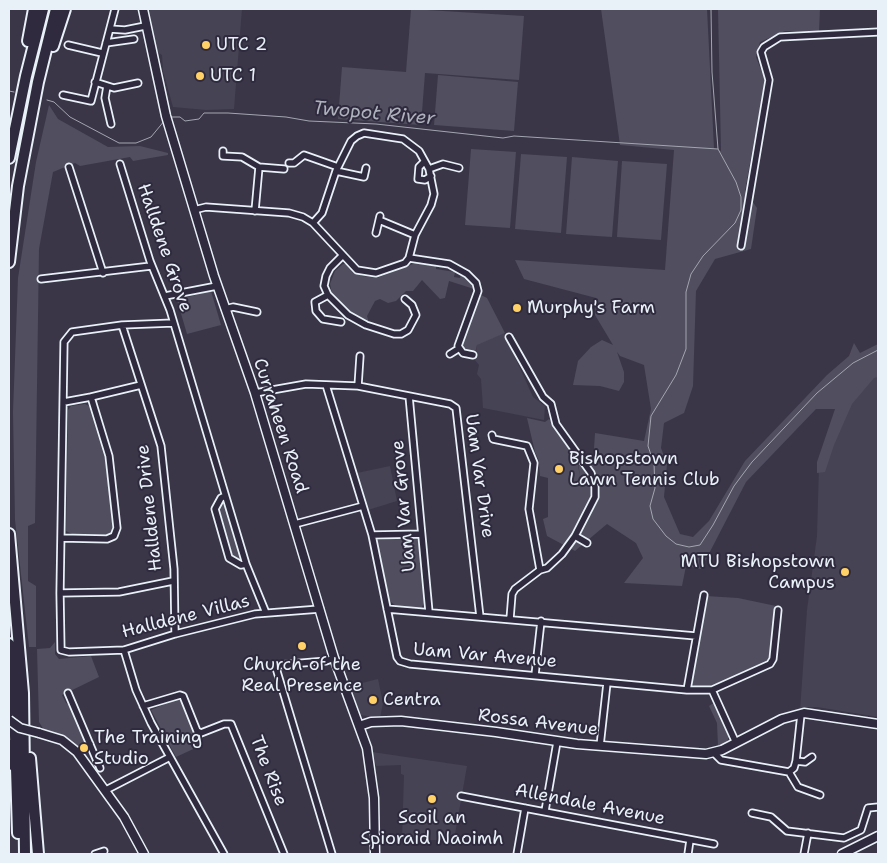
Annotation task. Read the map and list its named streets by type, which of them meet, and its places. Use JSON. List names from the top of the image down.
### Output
{
  "streets": {
    "street": [
      "Halldene Grove",
      "Curraheen Road",
      "Uam Var Drive",
      "Uam Var Grove",
      "Halldene Drive",
      "Halldene Villas",
      "Uam Var Avenue",
      "Rossa Avenue",
      "The Rise",
      "Allendale Avenue"
    ]
  },
  "crossings": [
    ["Halldene Grove", "Halldene Villas"],
    ["Curraheen Road", "Uam Var Drive"],
    ["Curraheen Road", "Halldene Villas"],
    ["Curraheen Road", "Rossa Avenue"],
    ["Uam Var Drive", "Uam Var Grove"],
    ["Uam Var Drive", "Uam Var Avenue"],
    ["Halldene Drive", "Halldene Villas"]
  ],
  "water": ["Twopot River"],
  "places": [
    "UTC 2",
    "UTC 1",
    "Murphy's Farm",
    "Bishopstown Lawn Tennis Club",
    "MTU Bishopstown Campus",
    "Church of the Real Presence",
    "Centra",
    "The Training Studio",
    "Scoil an Spioraid Naoimh"
  ]
}
